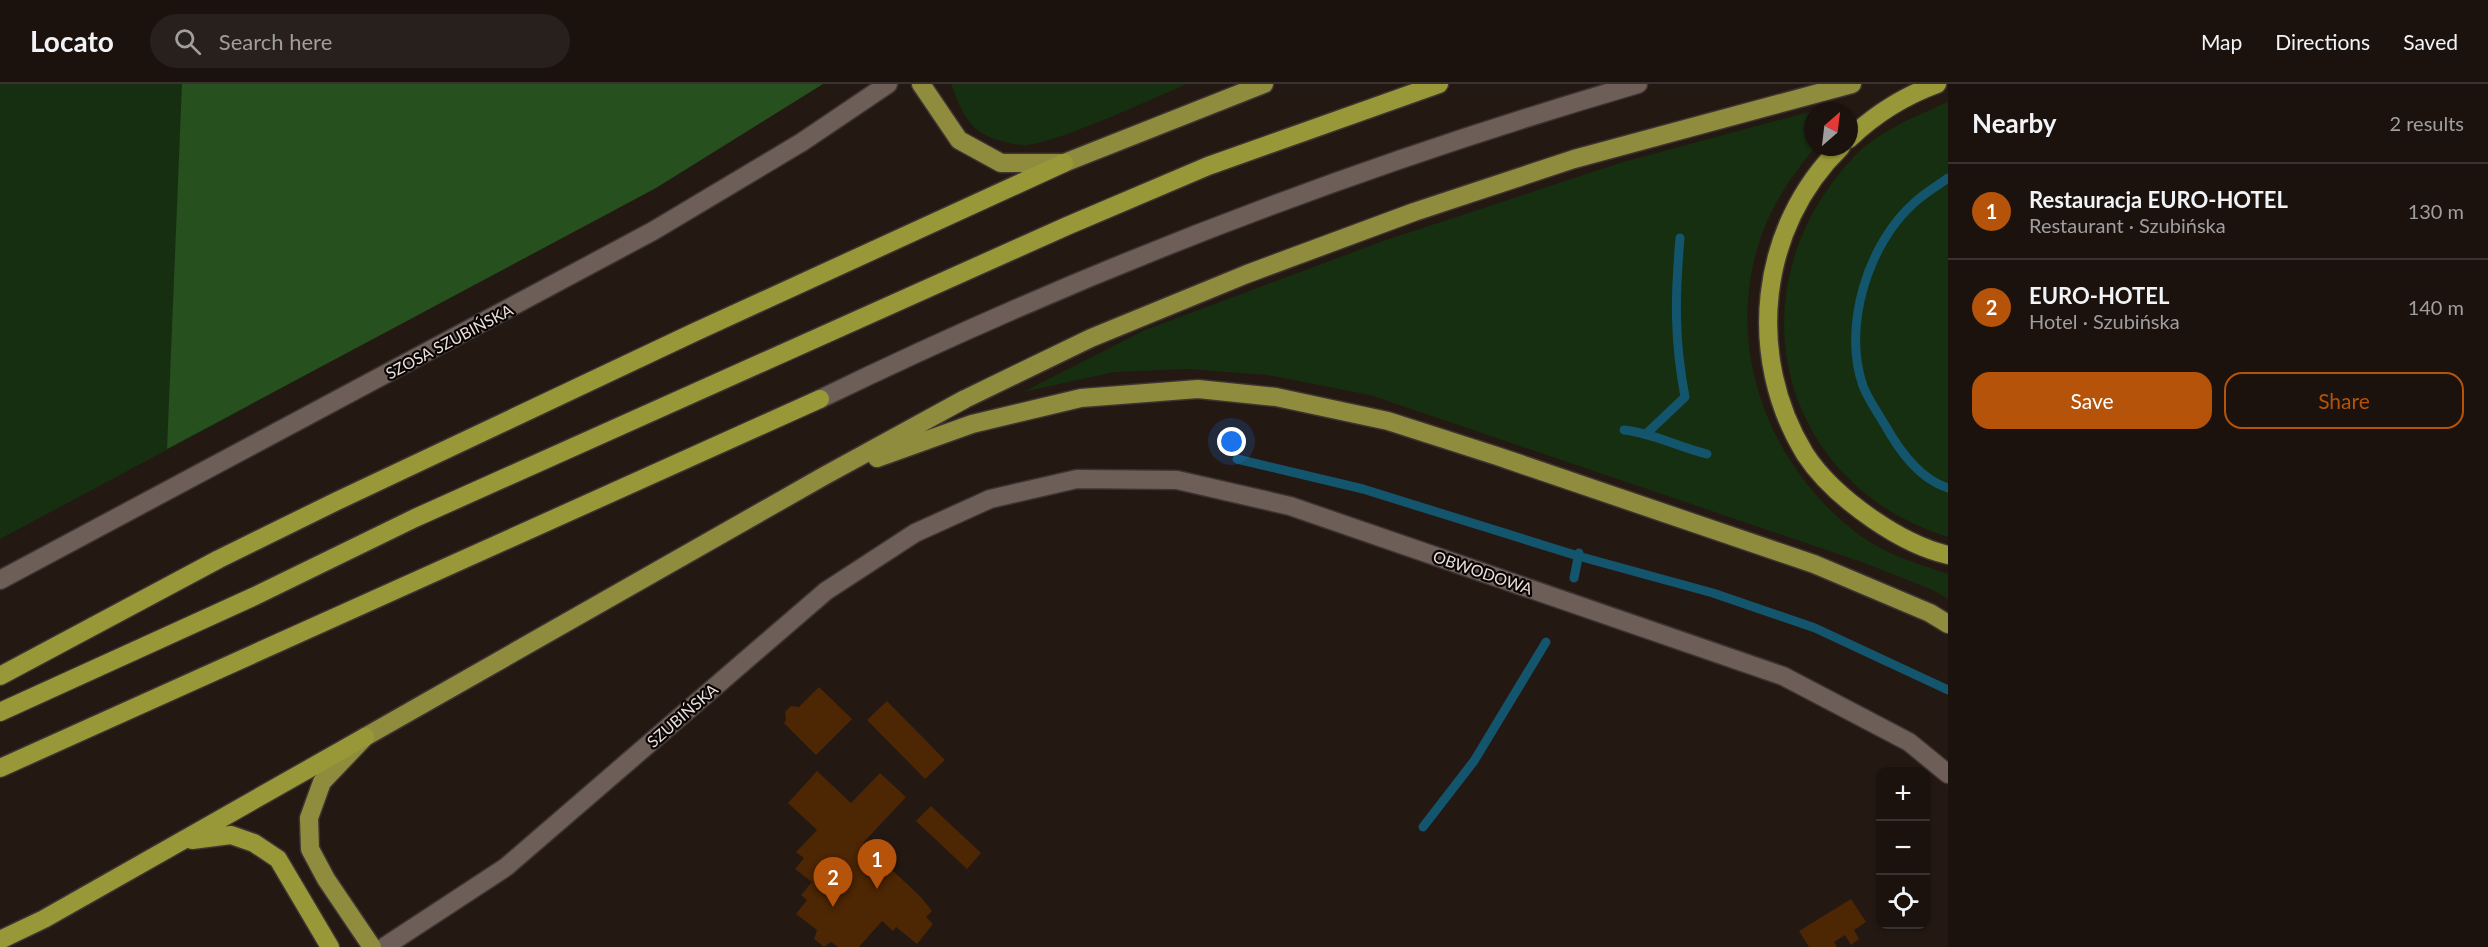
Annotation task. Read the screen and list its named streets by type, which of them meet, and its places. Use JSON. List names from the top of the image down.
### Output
{
  "streets": {
    "street": ["SZOSA SZUBIŃSKA", "OBWODOWA", "SZUBIŃSKA"]
  },
  "crossings": [
    ["OBWODOWA", "SZUBIŃSKA"]
  ],
  "north": "top right",
  "page": {
    "header": "Locato",
    "search": "Search here",
    "nav": ["Map", "Directions", "Saved"],
    "heading": ["Nearby", "2 results"],
    "list": [
      {
        "mark": "1",
        "name": "Restauracja EURO-HOTEL",
        "note": "Restaurant · Szubińska",
        "value": "130 m"
      },
      {
        "mark": "2",
        "name": "EURO-HOTEL",
        "note": "Hotel · Szubińska",
        "value": "140 m"
      }
    ],
    "buttons": ["Save", "Share"],
    "map_buttons": ["+", "−"],
    "pins": ["1", "2"]
  }
}
